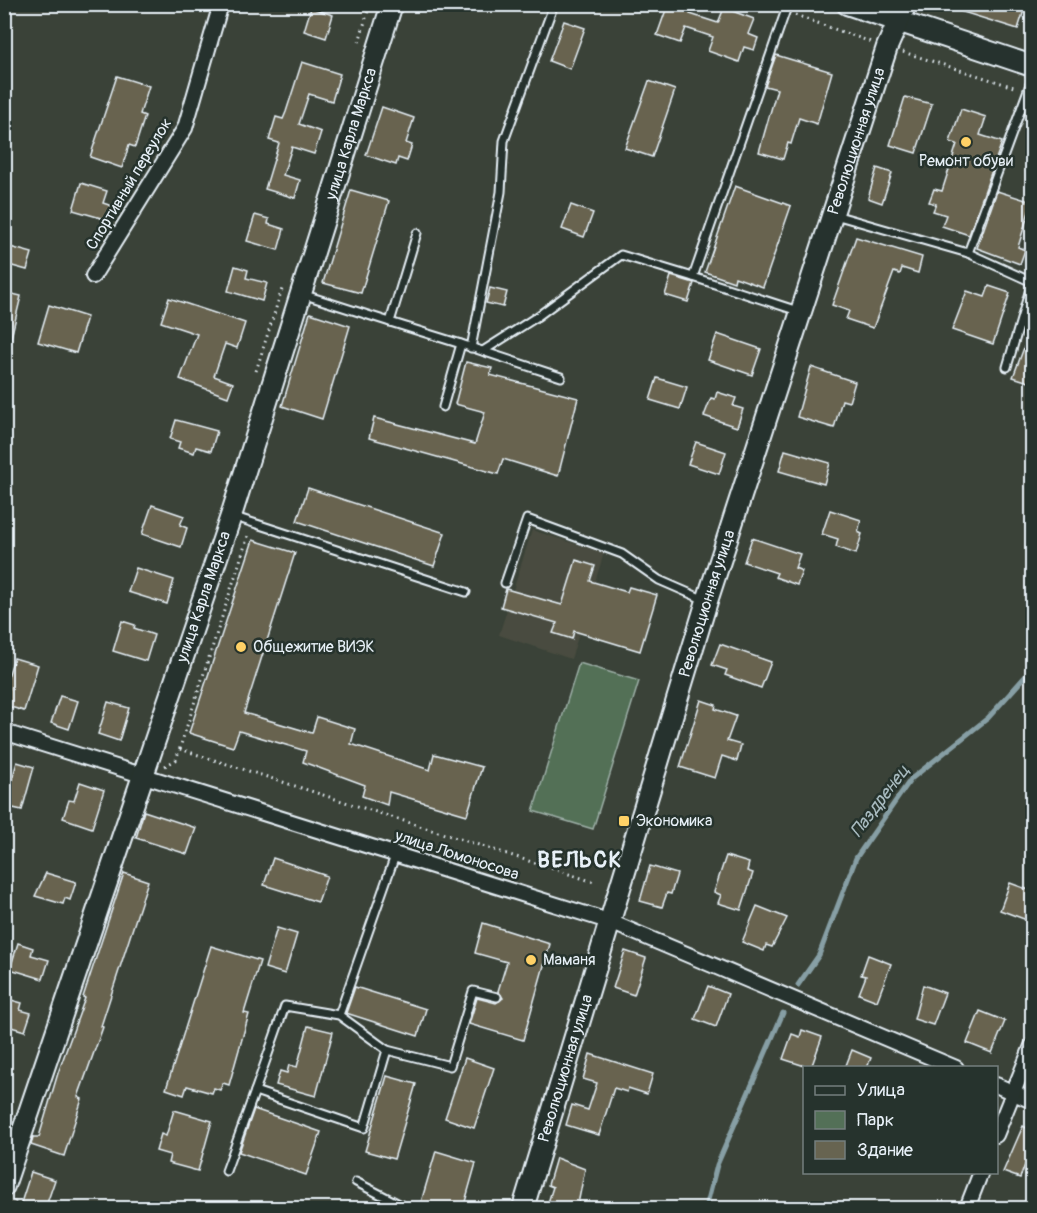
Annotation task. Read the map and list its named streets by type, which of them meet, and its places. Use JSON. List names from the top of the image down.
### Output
{
  "streets": {
    "main road": ["улица Карла Маркса", "Революционная улица"],
    "street": ["Спортивный переулок", "улица Ломоносова"]
  },
  "crossings": [
    ["улица Карла Маркса", "улица Ломоносова"],
    ["Революционная улица", "улица Ломоносова"]
  ],
  "districts": ["ВЕЛЬСК"],
  "water": ["Паздренец"],
  "places": {
    "other": ["Ремонт обуви", "Общежитие ВИЭК", "Маманя"],
    "transit": ["Экономика"]
  },
  "legend": ["Улица", "Парк", "Здание"]
}
